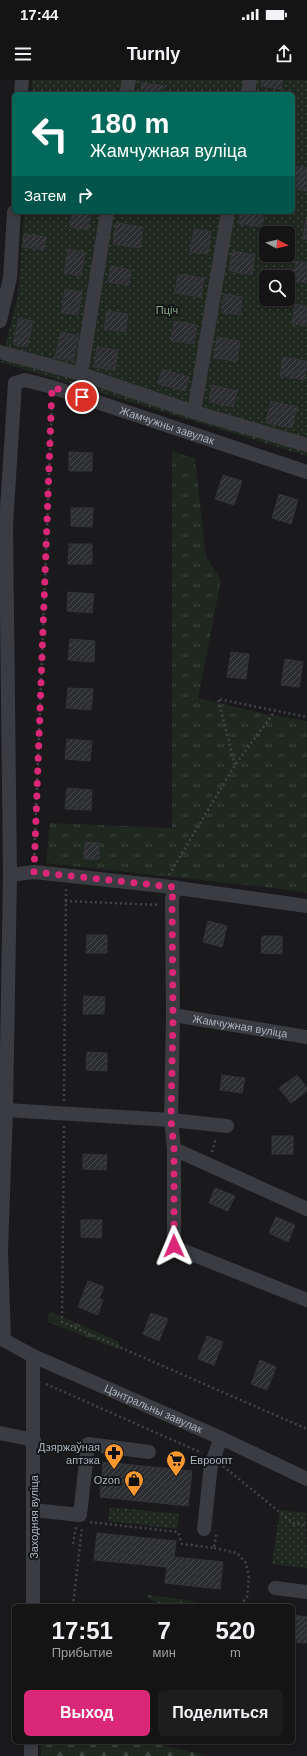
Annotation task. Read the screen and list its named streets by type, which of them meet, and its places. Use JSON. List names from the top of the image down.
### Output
{
  "streets": {
    "street": [
      "Жамчужны завулак",
      "Жамчужная вуліца",
      "Цэнтральны завулак",
      "Заходняя вуліца"
    ]
  },
  "crossings": [
    ["Жамчужны завулак", "Цэнтральны завулак"],
    ["Цэнтральны завулак", "Заходняя вуліца"]
  ],
  "parks": ["Пціч"],
  "places": {
    "pharmacy": ["Дзяржаўная аптэка"],
    "supermarket": ["Евроопт"],
    "shop": ["Ozon"]
  },
  "north": "right",
  "page": {
    "status": "17:44",
    "header": "Turnly",
    "turn": ["180 m", "Жамчужная вуліца"],
    "then": "Затем",
    "eta": [
      "17:51",
      "Прибытие",
      "7",
      "мин",
      "520",
      "m"
    ],
    "buttons": ["Выход", "Поделиться"]
  }
}
